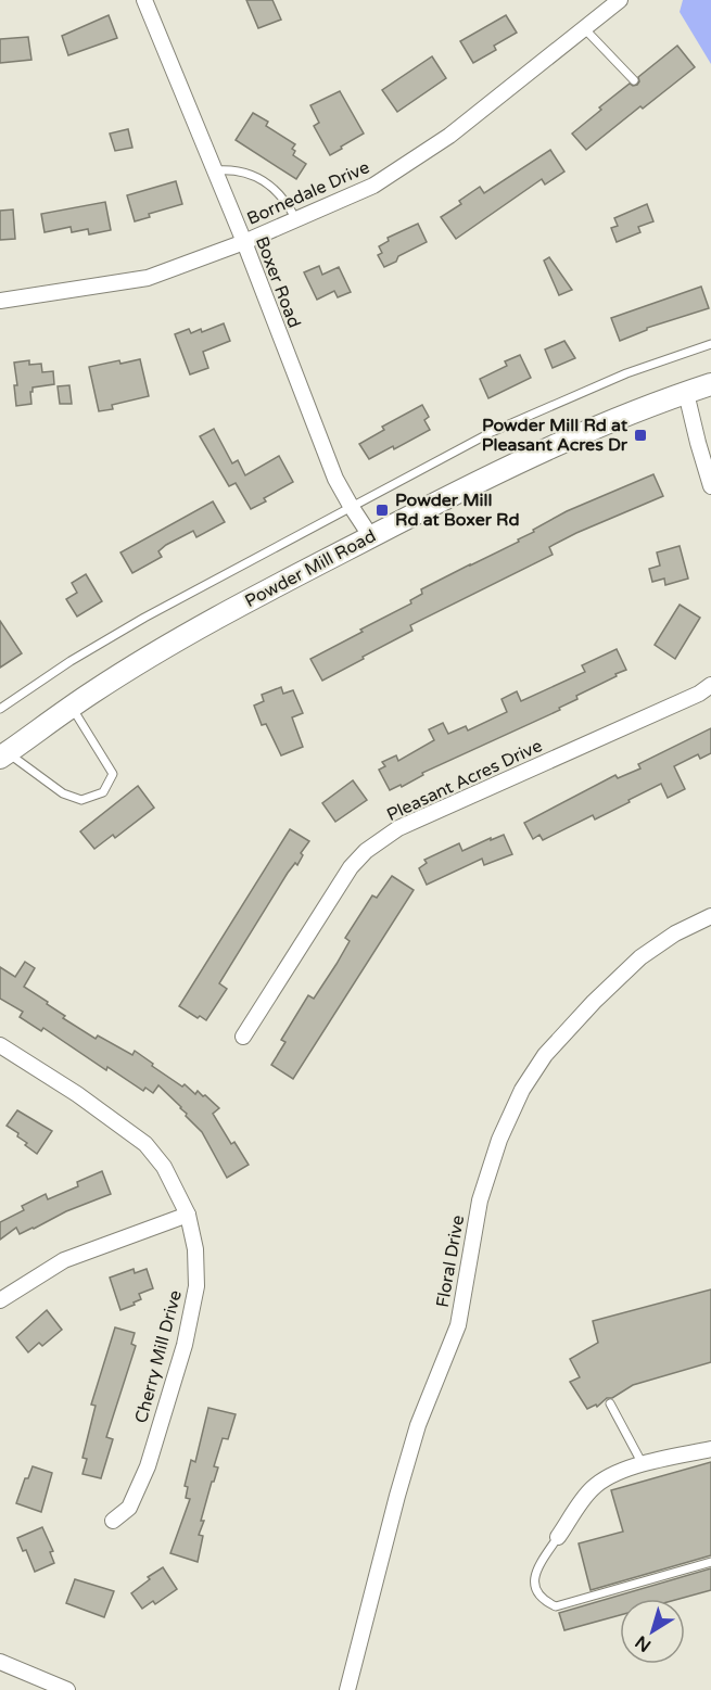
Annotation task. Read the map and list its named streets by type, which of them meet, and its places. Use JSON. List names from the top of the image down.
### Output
{
  "streets": {
    "main road": ["Powder Mill Road"],
    "street": [
      "Bornedale Drive",
      "Boxer Road",
      "Pleasant Acres Drive",
      "Floral Drive",
      "Cherry Mill Drive"
    ]
  },
  "crossings": [
    ["Bornedale Drive", "Boxer Road"],
    ["Boxer Road", "Powder Mill Road"]
  ],
  "places": {
    "transit": ["Powder Mill Rd at Pleasant Acres Dr", "Powder Mill Rd at Boxer Rd"]
  },
  "north": "bottom left"
}
